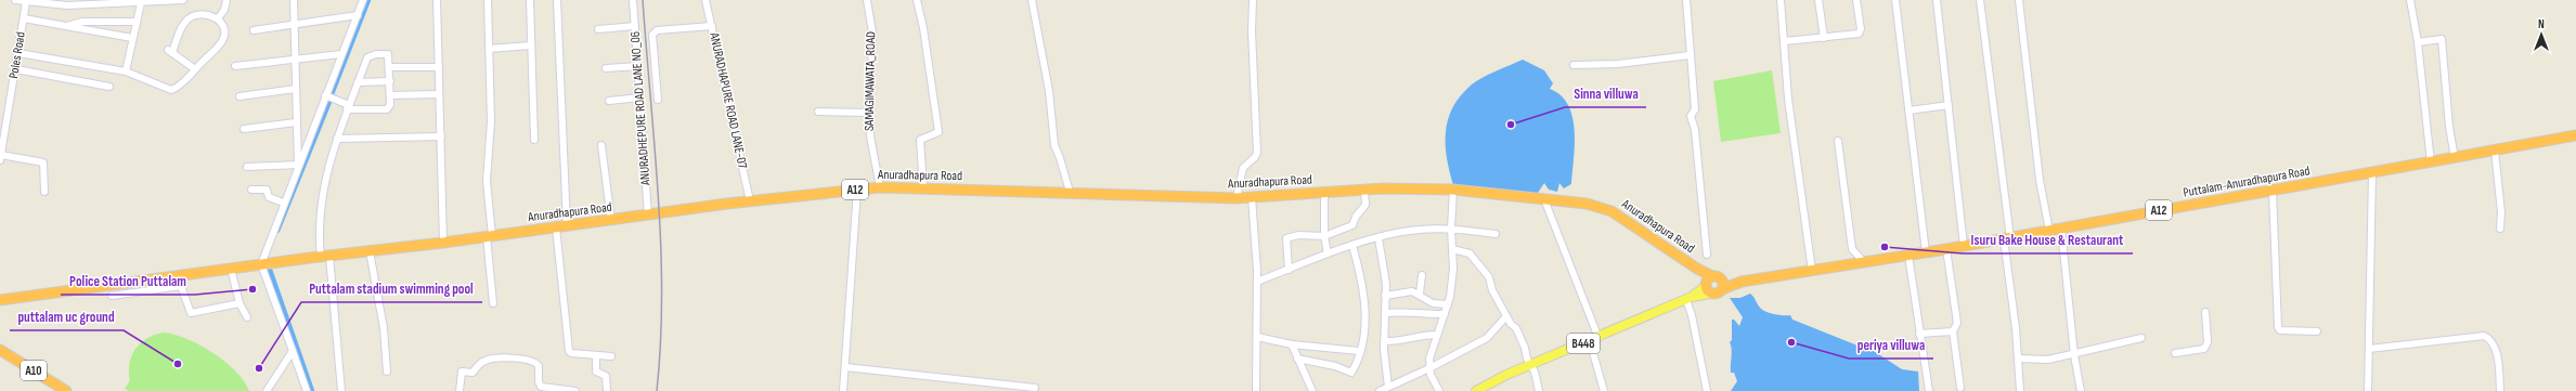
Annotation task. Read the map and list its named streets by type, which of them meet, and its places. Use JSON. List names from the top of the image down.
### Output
{
  "streets": {
    "highway": [
      "Anuradhapura Road",
      "Puttalam-Anuradhapura Road",
      "A12",
      "A10"
    ],
    "main road": ["B448"],
    "street": [
      "Poles Road",
      "SAMAGIMAWATA_ROAD",
      "ANURADHAPURE ROAD LANE-07",
      "ANURADHEPURE ROAD LANE NO_06"
    ]
  },
  "crossings": [
    ["SAMAGIMAWATA_ROAD", "Anuradhapura Road"],
    ["ANURADHAPURE ROAD LANE-07", "Anuradhapura Road"],
    ["ANURADHEPURE ROAD LANE NO_06", "Anuradhapura Road"],
    ["Anuradhapura Road", "Puttalam-Anuradhapura Road"],
    ["Anuradhapura Road", "A12"],
    ["Anuradhapura Road", "B448"],
    ["Puttalam-Anuradhapura Road", "A12"]
  ],
  "places": [
    "Sinna villuwa",
    "Isuru Bake House & Restaurant",
    "Police Station Puttalam",
    "periya villuwa",
    "puttalam uc ground",
    "Puttalam stadium swimming pool"
  ],
  "north": "top"
}
